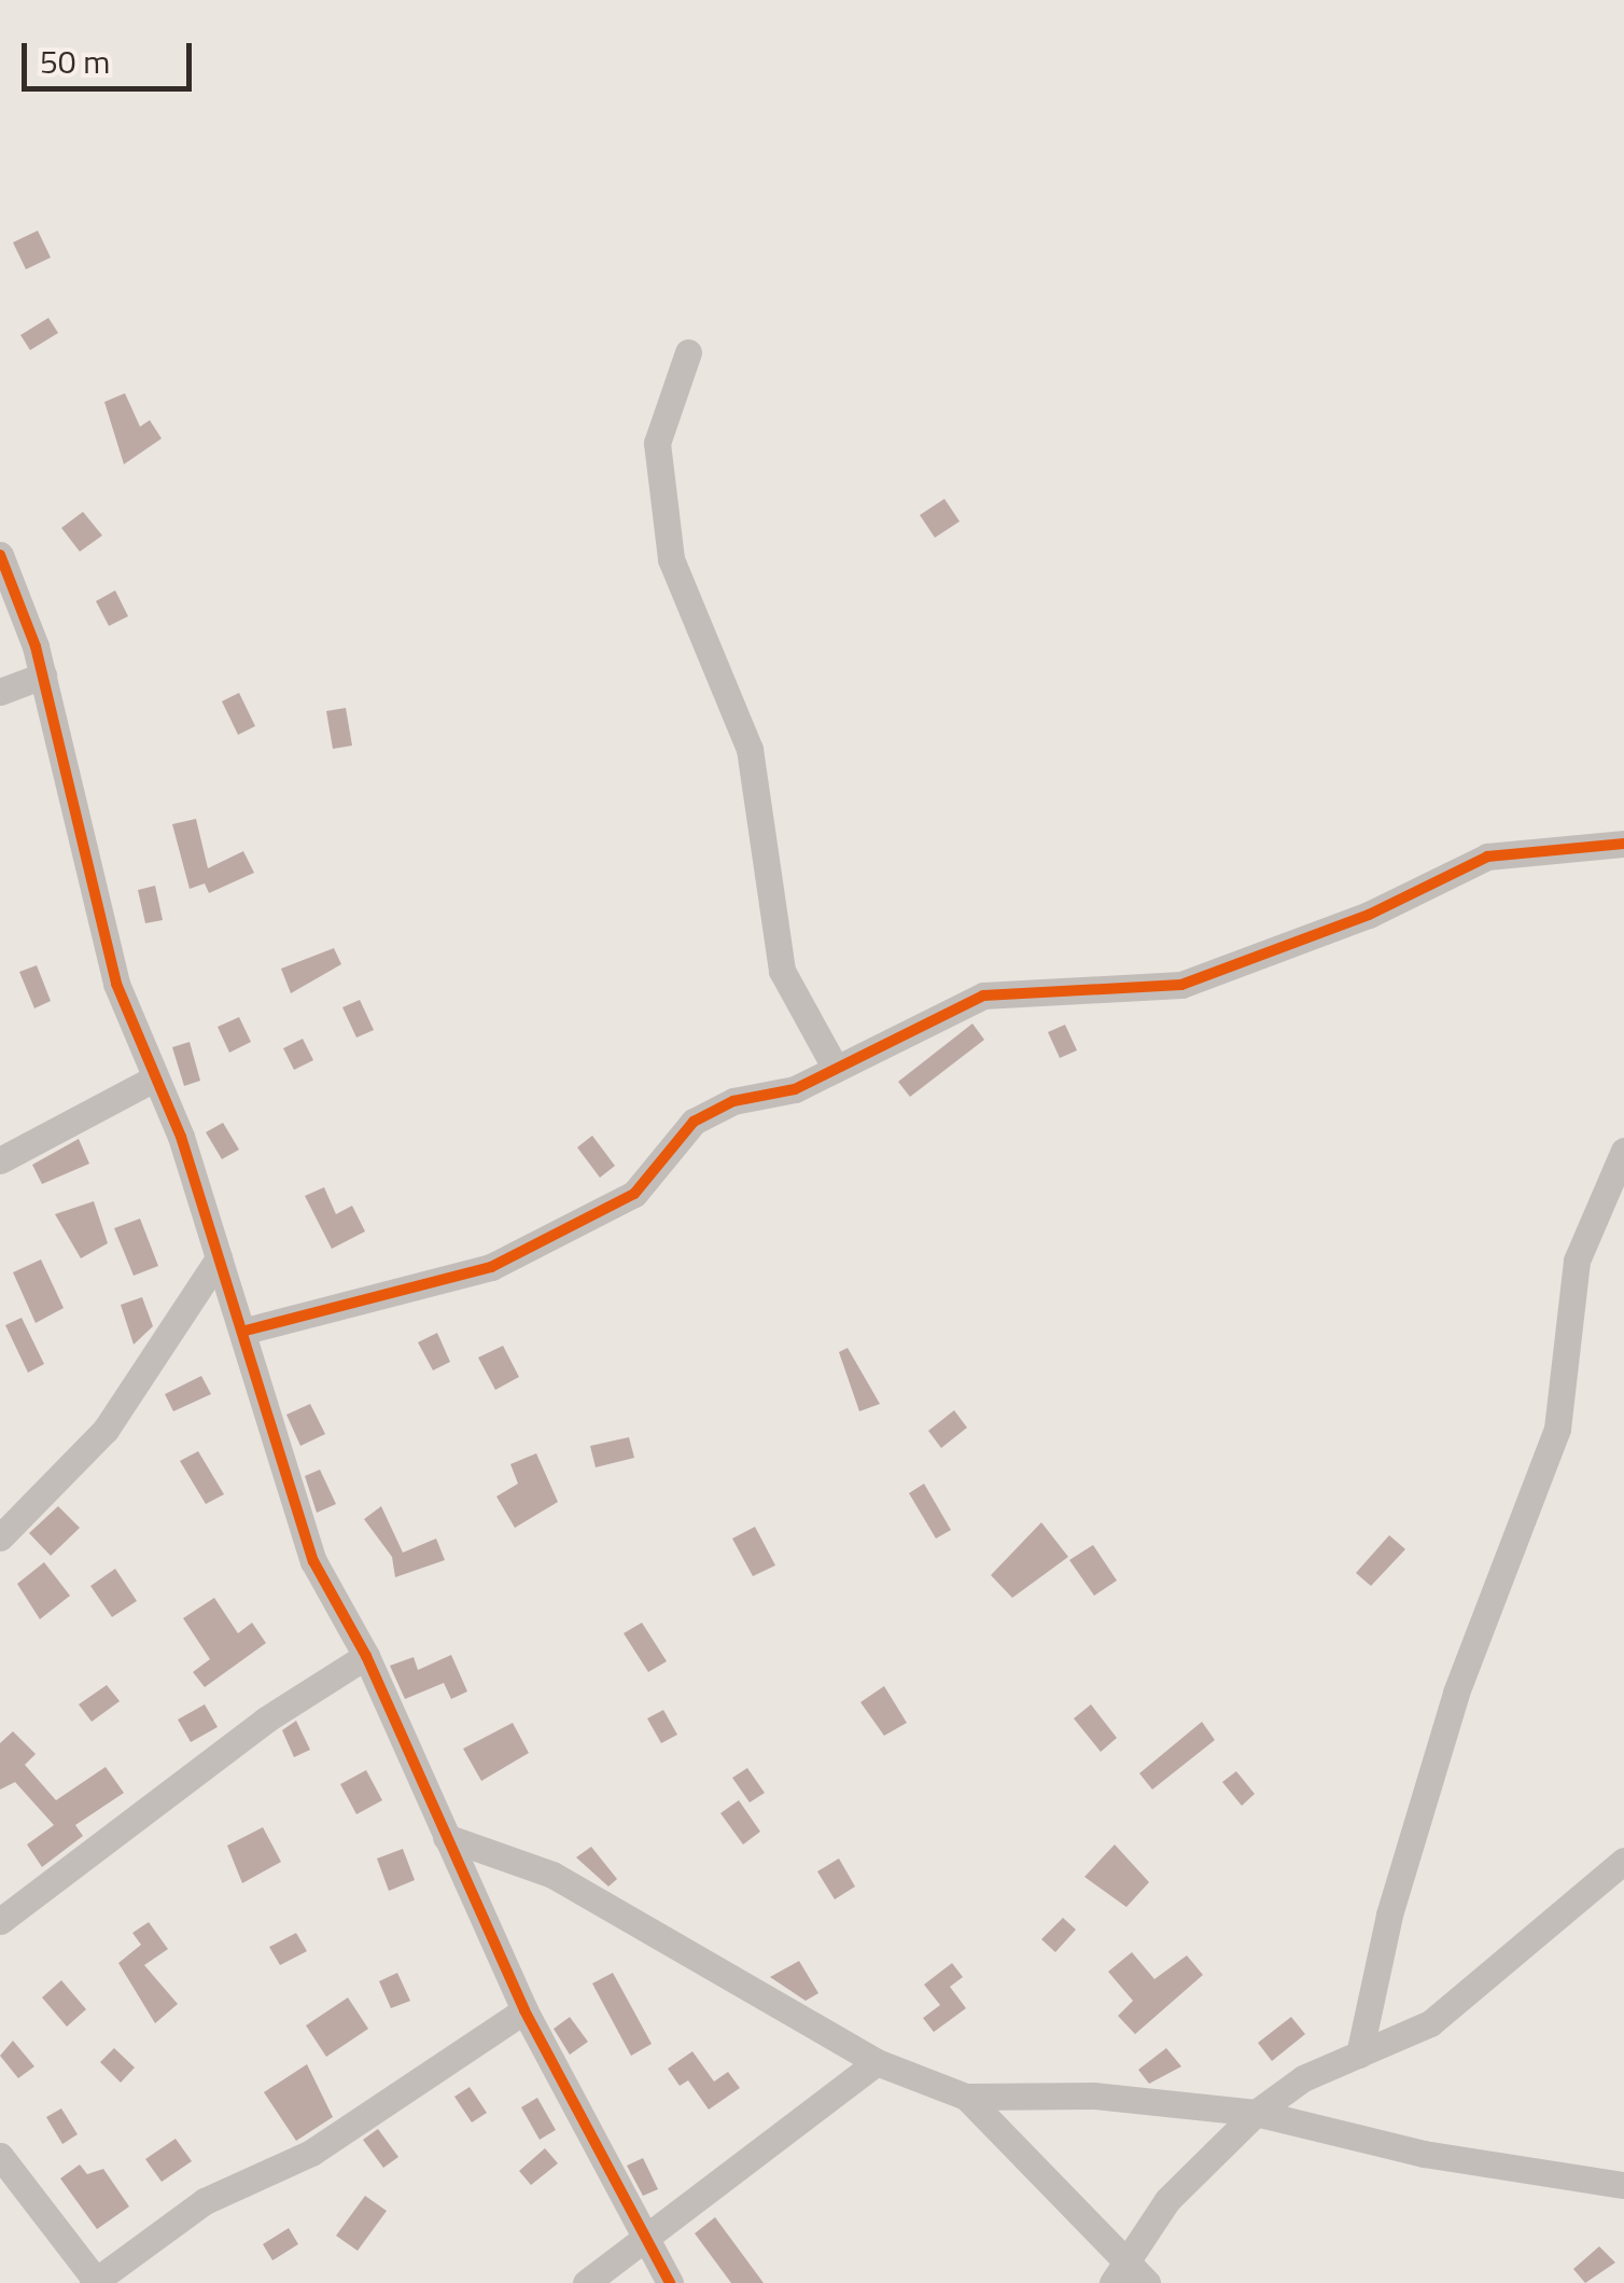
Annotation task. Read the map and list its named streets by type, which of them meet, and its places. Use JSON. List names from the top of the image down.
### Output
{
  "scale_bar": "50 m"
}
